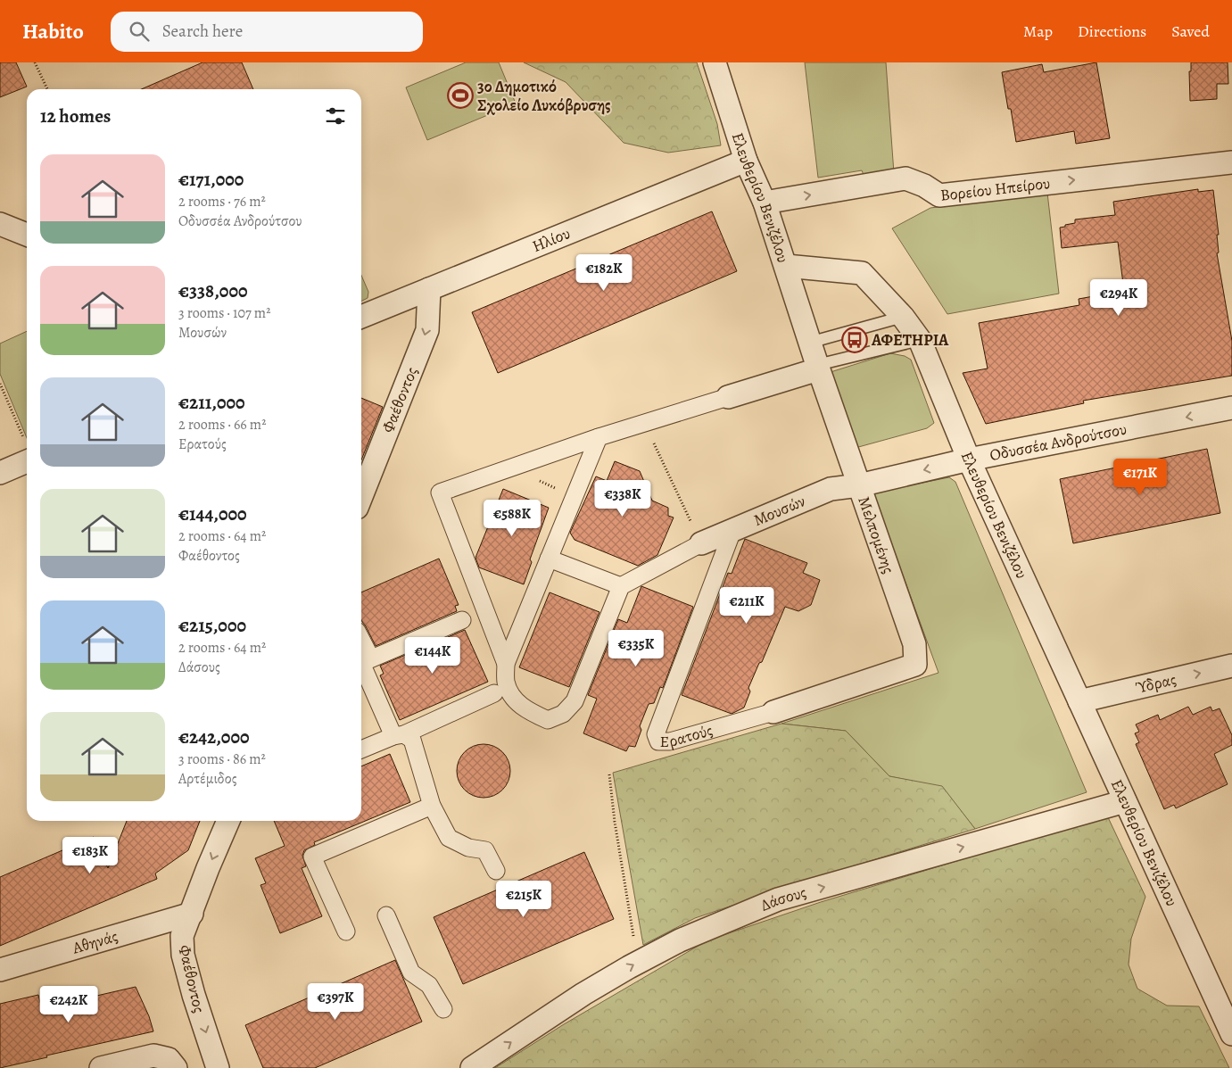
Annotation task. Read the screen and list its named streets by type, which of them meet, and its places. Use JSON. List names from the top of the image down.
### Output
{
  "streets": {
    "street": [
      "Βορείου Ηπείρου",
      "Ελευθερίου Βενιζέλου",
      "Ηλίου",
      "Φαέθοντος",
      "Οδυσσέα Ανδρούτσου",
      "Μουσών",
      "Μελπομένης",
      "Ύδρας",
      "Ερατούς",
      "Δάσους",
      "Αθηνάς"
    ]
  },
  "crossings": [
    ["Βορείου Ηπείρου", "Ελευθερίου Βενιζέλου"],
    ["Ελευθερίου Βενιζέλου", "Ηλίου"],
    ["Ελευθερίου Βενιζέλου", "Οδυσσέα Ανδρούτσου"],
    ["Ελευθερίου Βενιζέλου", "Μελπομένης"],
    ["Ελευθερίου Βενιζέλου", "Ύδρας"],
    ["Ελευθερίου Βενιζέλου", "Δάσους"],
    ["Ηλίου", "Φαέθοντος"],
    ["Φαέθοντος", "Αθηνάς"],
    ["Οδυσσέα Ανδρούτσου", "Μουσών"],
    ["Οδυσσέα Ανδρούτσου", "Μελπομένης"],
    ["Μουσών", "Μελπομένης"],
    ["Μουσών", "Ερατούς"],
    ["Μελπομένης", "Ερατούς"]
  ],
  "one_way": [
    "Βορείου Ηπείρου",
    "Φαέθοντος",
    "Οδυσσέα Ανδρούτσου",
    "Ύδρας",
    "Δάσους"
  ],
  "places": {
    "sports": ["3ο Δημοτικό Σχολείο Λυκόβρυσης"],
    "bus stop": ["ΑΦΕΤΗΡΙΑ"]
  },
  "page": {
    "header": "Habito",
    "search": "Search here",
    "nav": ["Map", "Directions", "Saved"],
    "heading": "12 homes",
    "list": [
      {
        "name": "€171,000",
        "note": "2 rooms · 76 m² · Οδυσσέα Ανδρούτσου"
      },
      {
        "name": "€338,000",
        "note": "3 rooms · 107 m² · Μουσών"
      },
      {
        "name": "€211,000",
        "note": "2 rooms · 66 m² · Ερατούς"
      },
      {
        "name": "€144,000",
        "note": "2 rooms · 64 m² · Φαέθοντος"
      },
      {
        "name": "€215,000",
        "note": "2 rooms · 64 m² · Δάσους"
      },
      {
        "name": "€242,000",
        "note": "3 rooms · 86 m² · Αρτέμιδος"
      }
    ],
    "price": [
      "€182K",
      "€294K",
      "€171K",
      "€338K",
      "€588K",
      "€211K",
      "€335K",
      "€144K",
      "€183K",
      "€215K",
      "€397K",
      "€242K"
    ]
  }
}
